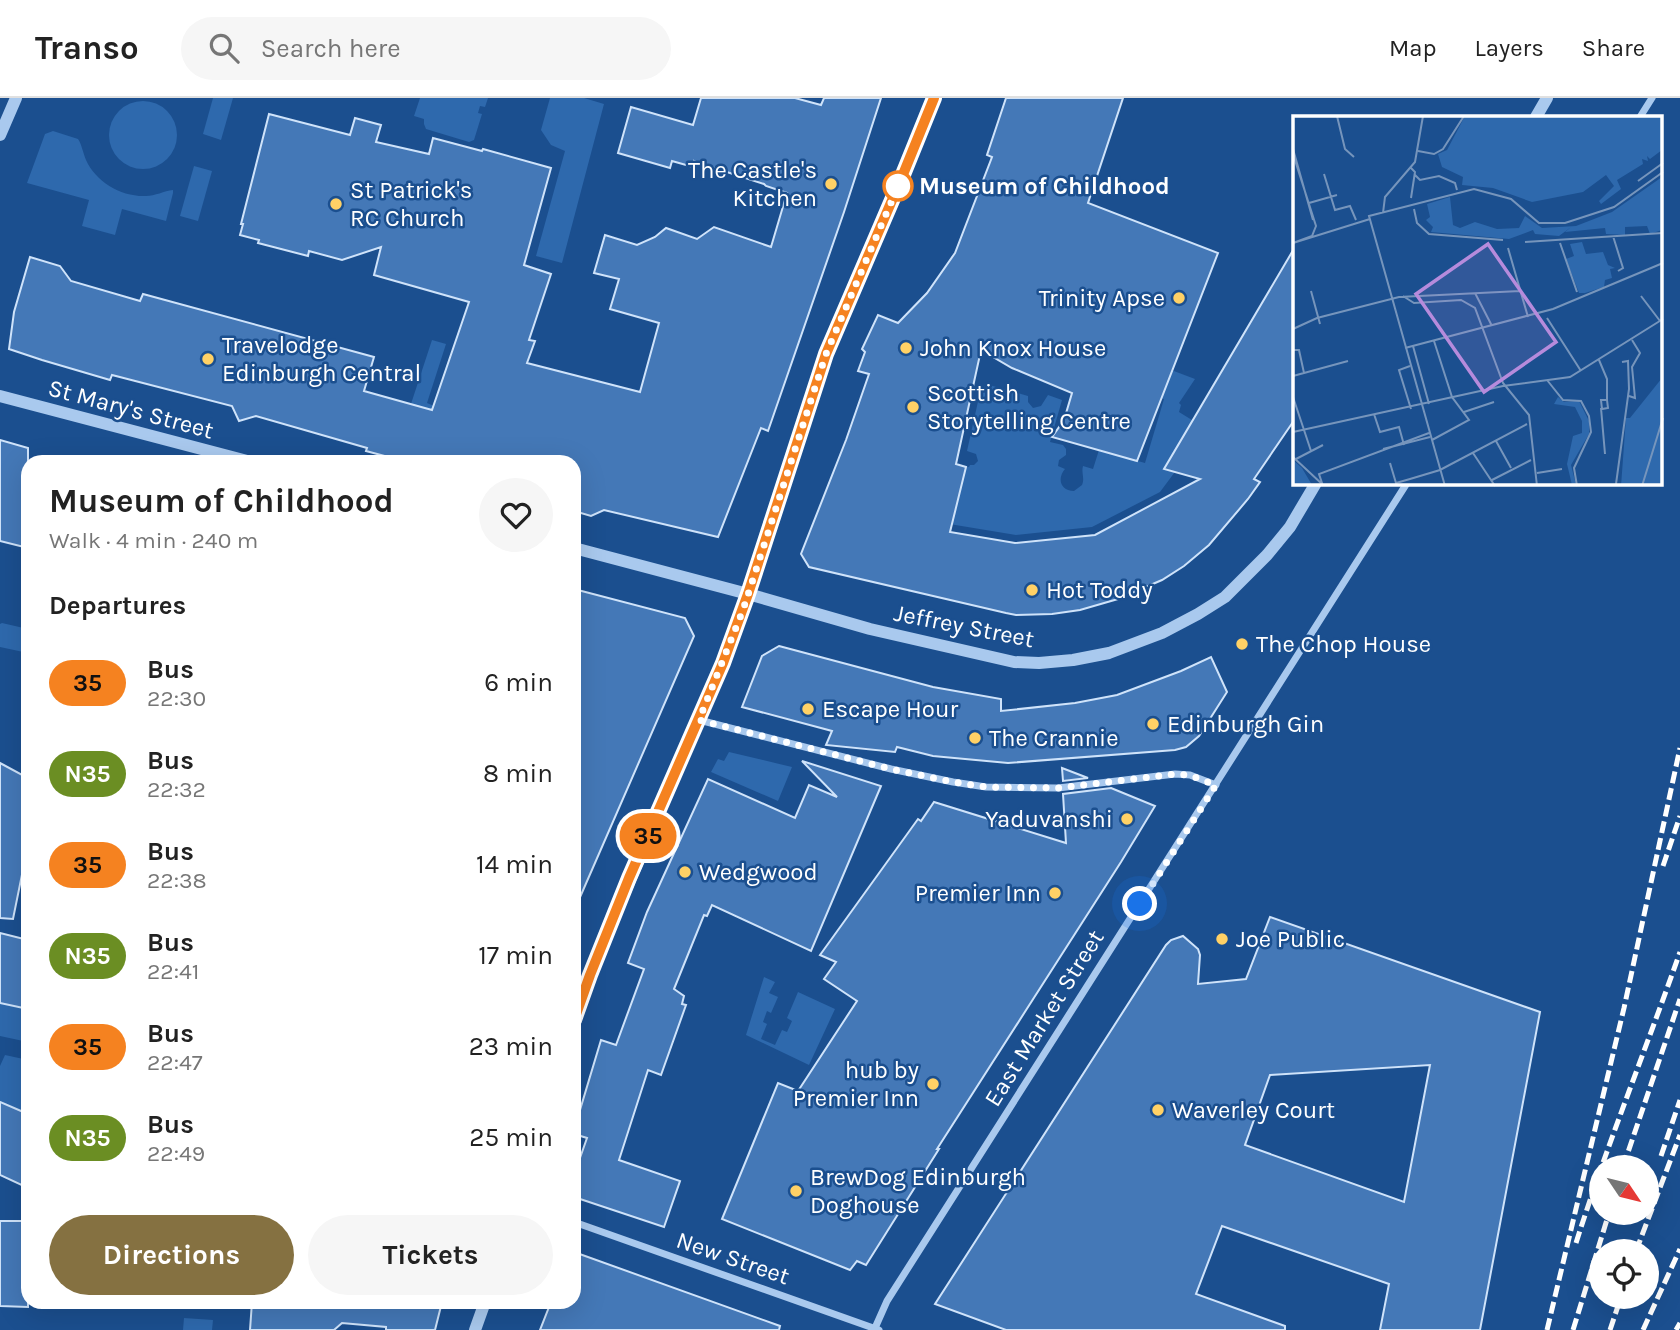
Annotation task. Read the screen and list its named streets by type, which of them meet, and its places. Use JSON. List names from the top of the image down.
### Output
{
  "streets": {
    "street": [
      "St Mary's Street",
      "Jeffrey Street",
      "East Market Street",
      "New Street"
    ]
  },
  "crossings": [
    ["East Market Street", "New Street"]
  ],
  "places": [
    "The Castle's Kitchen",
    "Museum of Childhood",
    "St Patrick's RC Church",
    "Trinity Apse",
    "John Knox House",
    "Travelodge Edinburgh Central",
    "Scottish Storytelling Centre",
    "Hot Toddy",
    "The Chop House",
    "Escape Hour",
    "Edinburgh Gin",
    "The Crannie",
    "Yaduvanshi",
    "Wedgwood",
    "Premier Inn",
    "Joe Public",
    "hub by Premier Inn",
    "Waverley Court",
    "BrewDog Edinburgh Doghouse"
  ],
  "lines": ["bus line 35"],
  "north": "bottom right",
  "page": {
    "header": "Transo",
    "search": "Search here",
    "nav": ["Map", "Layers", "Share"],
    "on_map": "35",
    "heading": [
      ["Museum of Childhood", "Walk · 4 min · 240 m"],
      "Departures"
    ],
    "list": [
      {
        "mark": "35",
        "name": "Bus",
        "note": "22:30",
        "value": "6 min"
      },
      {
        "mark": "N35",
        "name": "Bus",
        "note": "22:32",
        "value": "8 min"
      },
      {
        "mark": "35",
        "name": "Bus",
        "note": "22:38",
        "value": "14 min"
      },
      {
        "mark": "N35",
        "name": "Bus",
        "note": "22:41",
        "value": "17 min"
      },
      {
        "mark": "35",
        "name": "Bus",
        "note": "22:47",
        "value": "23 min"
      },
      {
        "mark": "N35",
        "name": "Bus",
        "note": "22:49",
        "value": "25 min"
      }
    ],
    "buttons": ["Directions", "Tickets"]
  }
}
